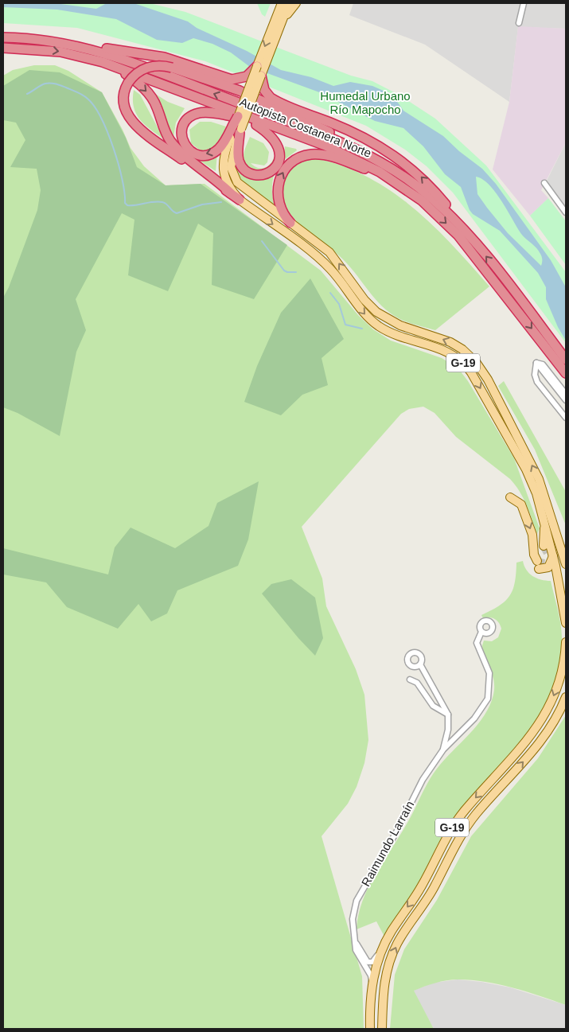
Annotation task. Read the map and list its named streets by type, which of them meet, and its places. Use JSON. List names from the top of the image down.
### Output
{
  "streets": {
    "highway": ["Autopista Costanera Norte"],
    "main road": ["G-19"],
    "street": ["Raimundo Larraín"]
  },
  "crossings": [
    ["G-19", "Raimundo Larraín"]
  ],
  "parks": ["Humedal Urbano Río Mapocho"]
}
